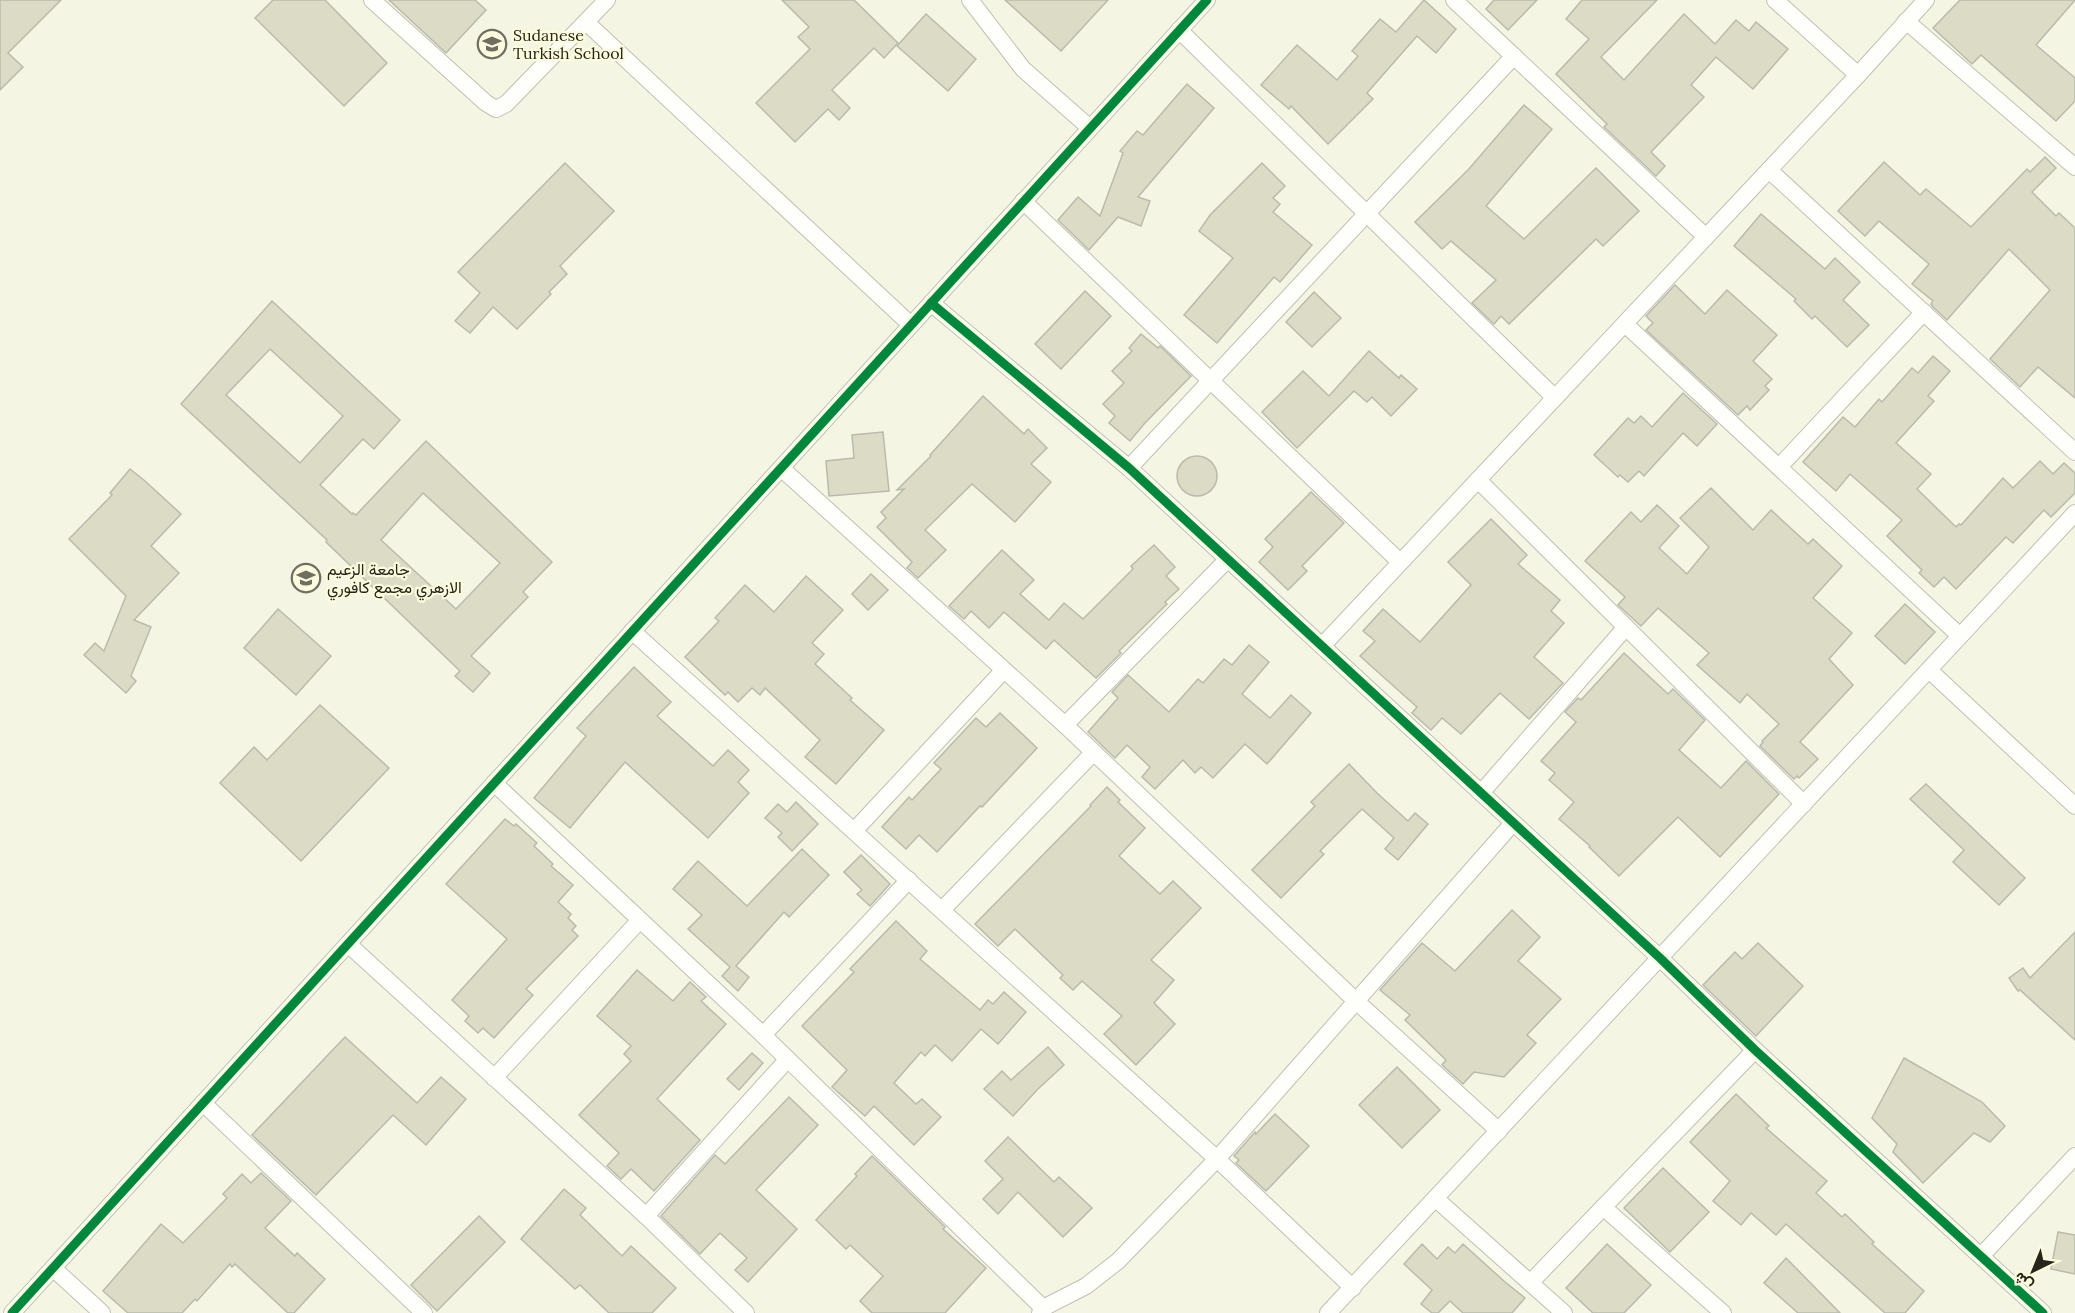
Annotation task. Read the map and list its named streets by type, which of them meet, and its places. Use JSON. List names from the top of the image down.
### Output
{
  "places": {
    "school or university": ["Sudanese Turkish School", "جامعة الزعيم الازهري مجمع كافوري"]
  },
  "north": "bottom left"
}
